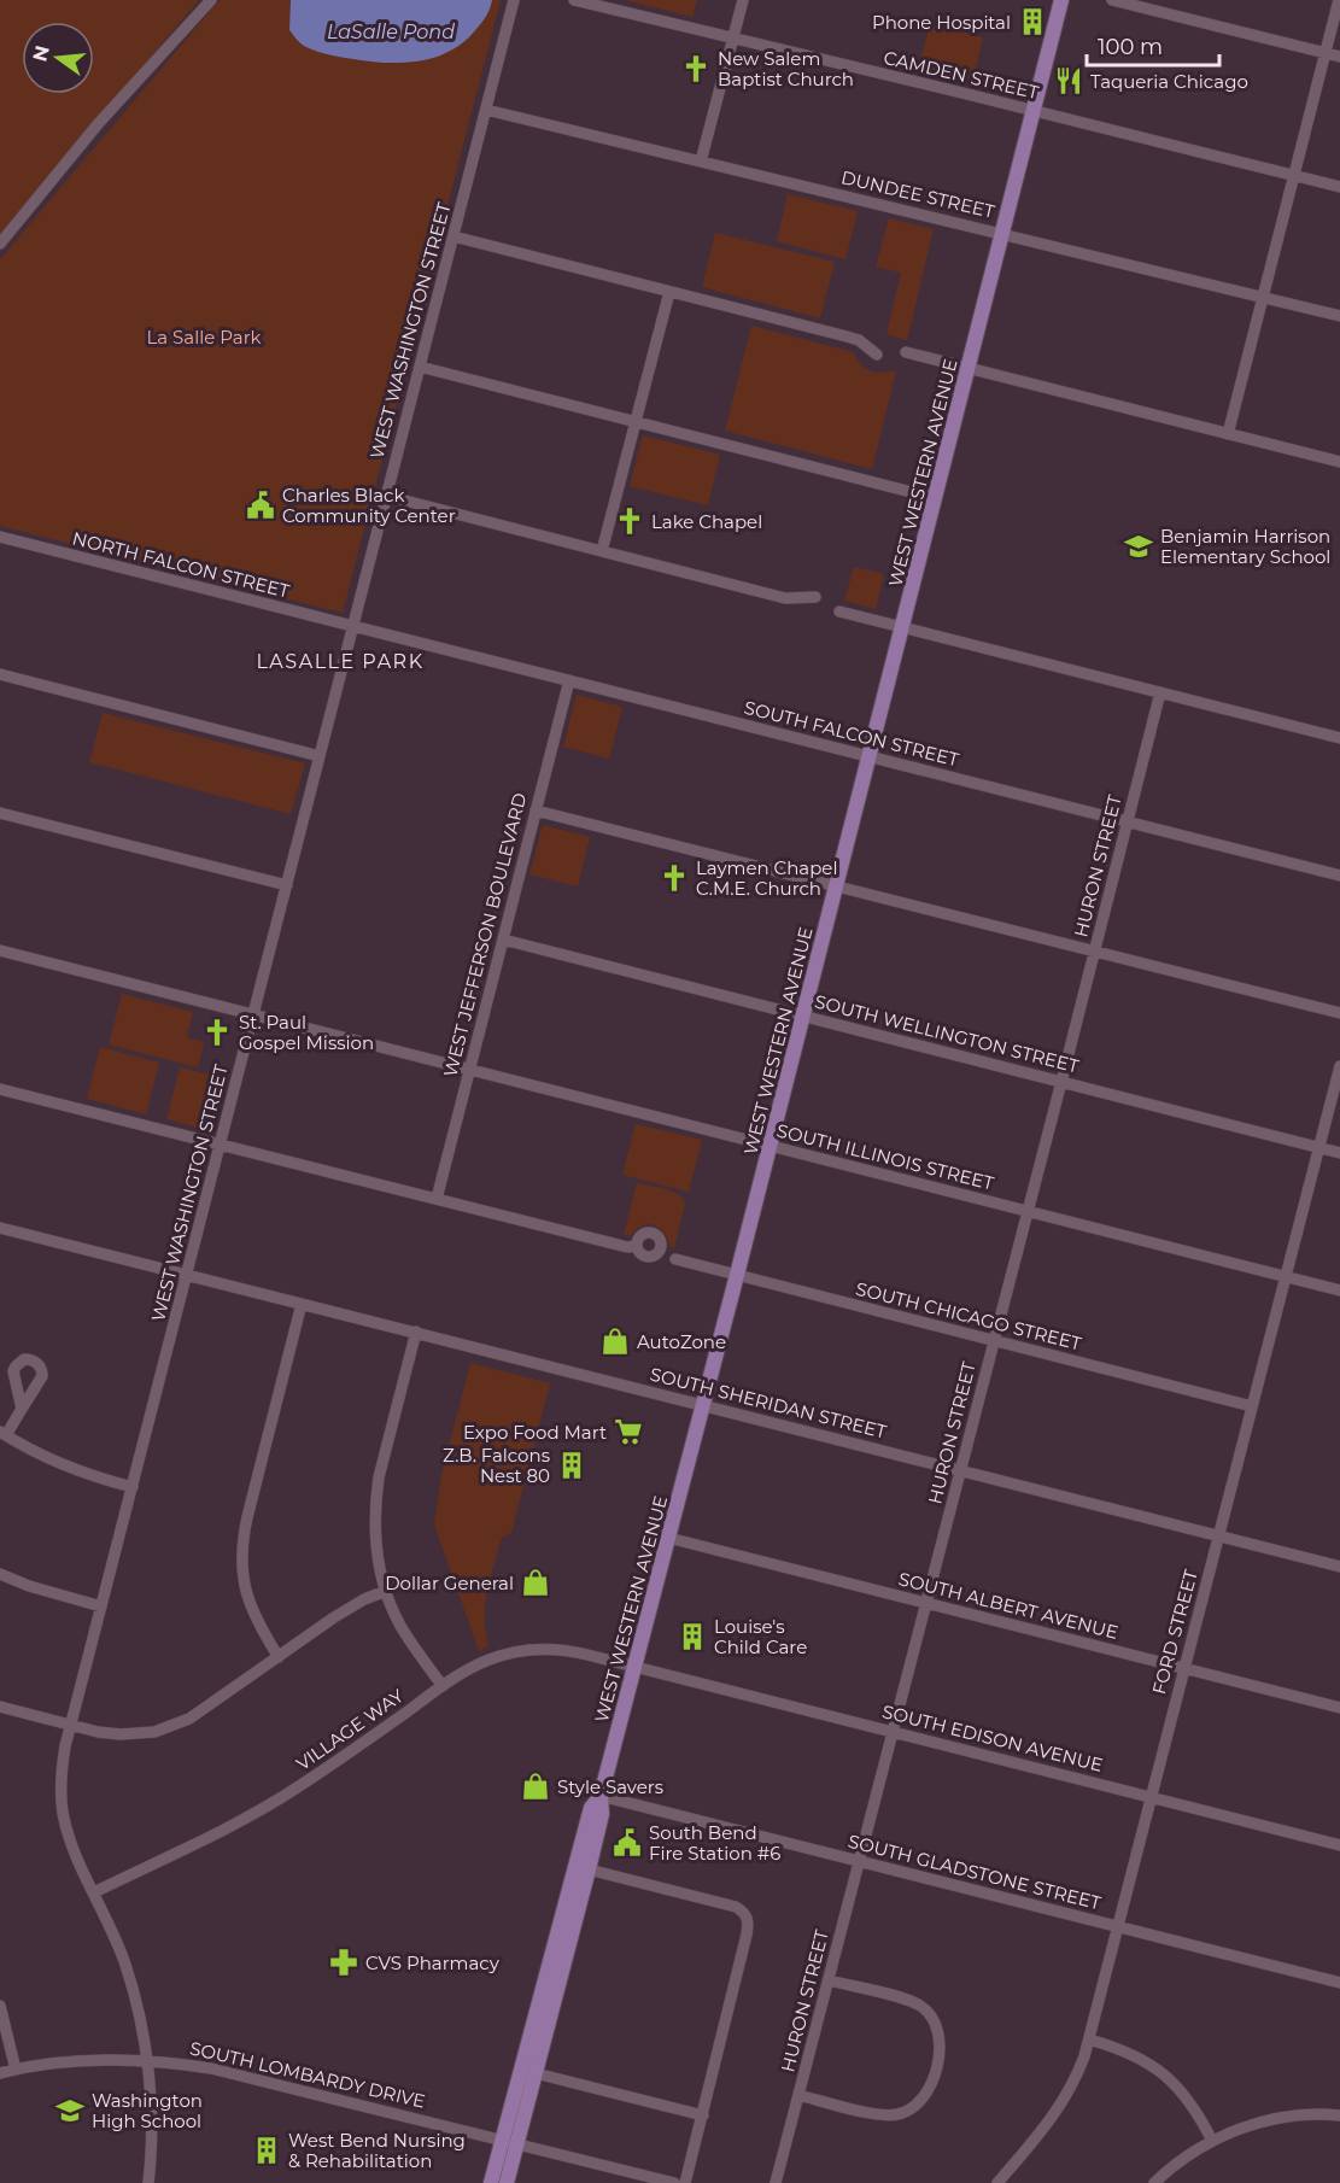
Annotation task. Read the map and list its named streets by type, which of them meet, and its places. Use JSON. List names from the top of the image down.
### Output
{
  "streets": {
    "main road": ["WEST WESTERN AVENUE"],
    "street": [
      "CAMDEN STREET",
      "DUNDEE STREET",
      "WEST WASHINGTON STREET",
      "NORTH FALCON STREET",
      "SOUTH FALCON STREET",
      "HURON STREET",
      "WEST JEFFERSON BOULEVARD",
      "SOUTH WELLINGTON STREET",
      "SOUTH ILLINOIS STREET",
      "SOUTH CHICAGO STREET",
      "SOUTH SHERIDAN STREET",
      "SOUTH ALBERT AVENUE",
      "FORD STREET",
      "VILLAGE WAY",
      "SOUTH EDISON AVENUE",
      "SOUTH GLADSTONE STREET",
      "SOUTH LOMBARDY DRIVE"
    ]
  },
  "crossings": [
    ["CAMDEN STREET", "WEST WESTERN AVENUE"],
    ["DUNDEE STREET", "WEST WASHINGTON STREET"],
    ["DUNDEE STREET", "WEST WESTERN AVENUE"],
    ["WEST WASHINGTON STREET", "NORTH FALCON STREET"],
    ["WEST WASHINGTON STREET", "SOUTH FALCON STREET"],
    ["WEST WASHINGTON STREET", "SOUTH ILLINOIS STREET"],
    ["WEST WASHINGTON STREET", "SOUTH SHERIDAN STREET"],
    ["WEST WASHINGTON STREET", "VILLAGE WAY"],
    ["WEST WASHINGTON STREET", "SOUTH LOMBARDY DRIVE"],
    ["WEST WESTERN AVENUE", "SOUTH FALCON STREET"],
    ["WEST WESTERN AVENUE", "SOUTH WELLINGTON STREET"],
    ["WEST WESTERN AVENUE", "SOUTH ILLINOIS STREET"],
    ["WEST WESTERN AVENUE", "SOUTH CHICAGO STREET"],
    ["WEST WESTERN AVENUE", "SOUTH SHERIDAN STREET"],
    ["WEST WESTERN AVENUE", "SOUTH ALBERT AVENUE"],
    ["WEST WESTERN AVENUE", "VILLAGE WAY"],
    ["WEST WESTERN AVENUE", "SOUTH EDISON AVENUE"],
    ["WEST WESTERN AVENUE", "SOUTH GLADSTONE STREET"],
    ["WEST WESTERN AVENUE", "SOUTH LOMBARDY DRIVE"],
    ["NORTH FALCON STREET", "SOUTH FALCON STREET"],
    ["SOUTH FALCON STREET", "HURON STREET"],
    ["SOUTH FALCON STREET", "WEST JEFFERSON BOULEVARD"],
    ["HURON STREET", "SOUTH WELLINGTON STREET"],
    ["HURON STREET", "SOUTH ILLINOIS STREET"],
    ["HURON STREET", "SOUTH CHICAGO STREET"],
    ["HURON STREET", "SOUTH SHERIDAN STREET"],
    ["HURON STREET", "SOUTH ALBERT AVENUE"],
    ["HURON STREET", "SOUTH EDISON AVENUE"],
    ["HURON STREET", "SOUTH GLADSTONE STREET"],
    ["WEST JEFFERSON BOULEVARD", "SOUTH WELLINGTON STREET"],
    ["WEST JEFFERSON BOULEVARD", "SOUTH ILLINOIS STREET"],
    ["SOUTH WELLINGTON STREET", "FORD STREET"],
    ["SOUTH ILLINOIS STREET", "FORD STREET"],
    ["SOUTH CHICAGO STREET", "FORD STREET"],
    ["SOUTH SHERIDAN STREET", "FORD STREET"],
    ["SOUTH ALBERT AVENUE", "FORD STREET"],
    ["FORD STREET", "SOUTH EDISON AVENUE"],
    ["FORD STREET", "SOUTH GLADSTONE STREET"],
    ["VILLAGE WAY", "SOUTH EDISON AVENUE"]
  ],
  "districts": ["LASALLE PARK"],
  "water": ["LaSalle Pond"],
  "parks": ["La Salle Park"],
  "places": {
    "building": [
      "Phone Hospital",
      "Z.B. Falcons Nest 80",
      "Louise's Child Care",
      "West Bend Nursing & Rehabilitation"
    ],
    "church": [
      "New Salem Baptist Church",
      "Lake Chapel",
      "Laymen Chapel C.M.E. Church",
      "St. Paul Gospel Mission"
    ],
    "restaurant": ["Taqueria Chicago"],
    "public building": ["Charles Black Community Center", "South Bend Fire Station #6"],
    "school or university": ["Benjamin Harrison Elementary School", "Washington High School"],
    "shop": ["AutoZone", "Dollar General", "Style Savers"],
    "supermarket": ["Expo Food Mart"],
    "pharmacy": ["CVS Pharmacy"]
  },
  "scale_bar": "100 m",
  "north": "left"
}
